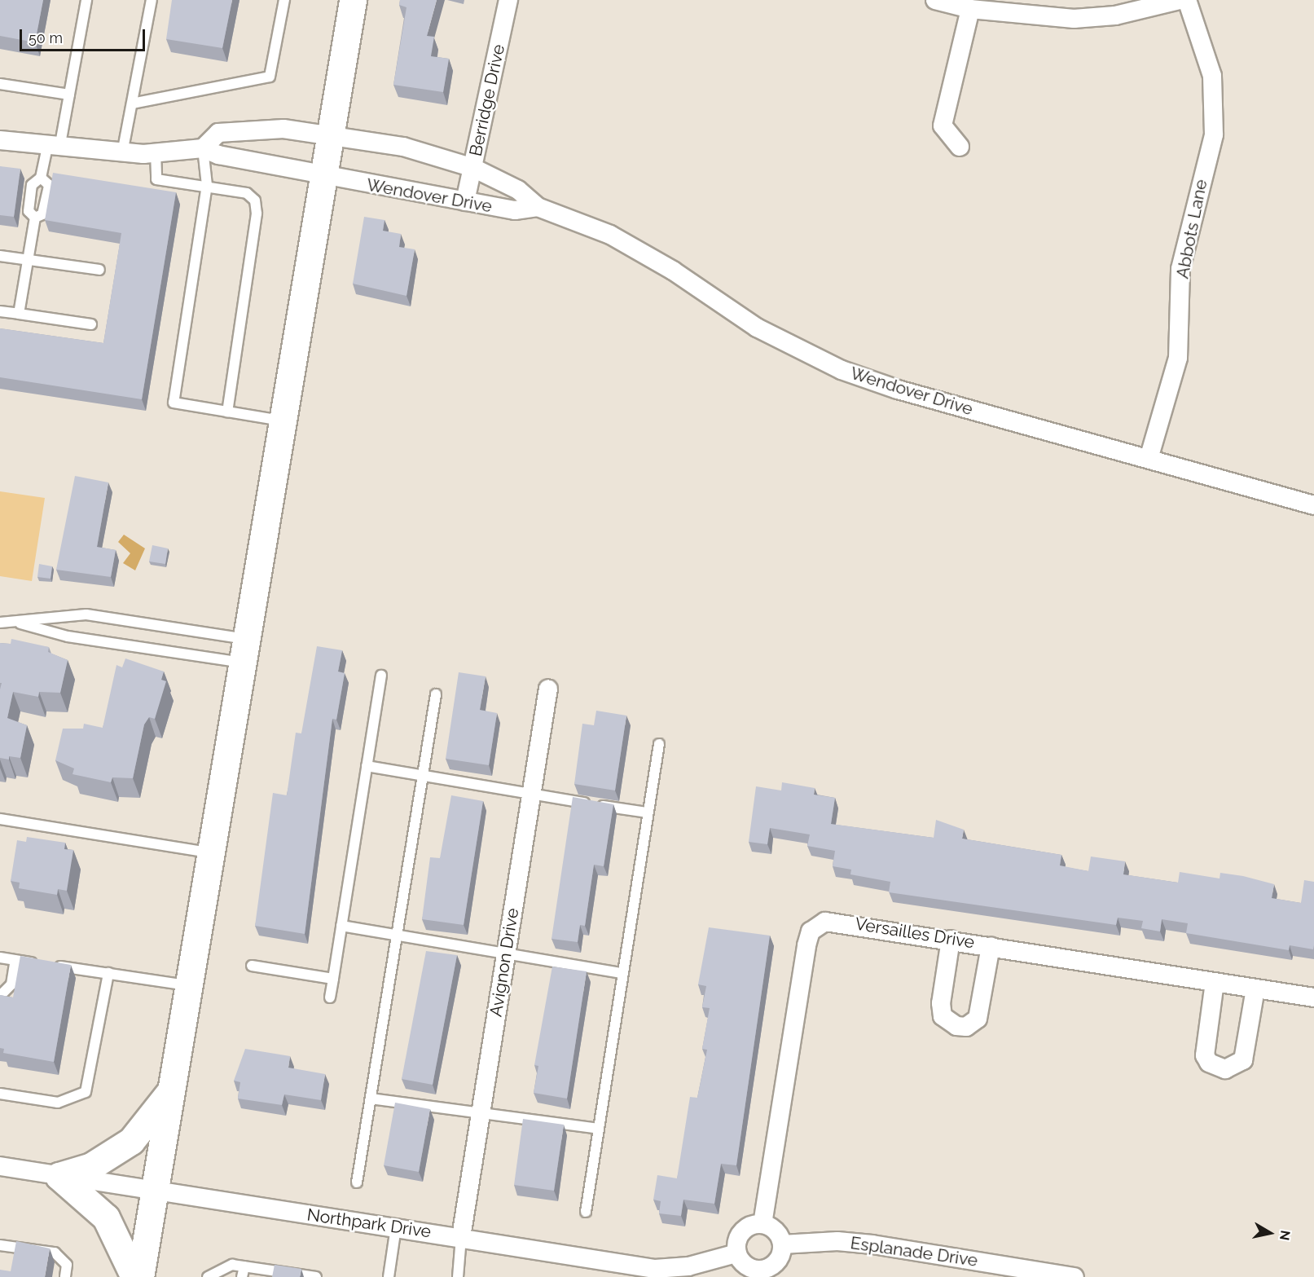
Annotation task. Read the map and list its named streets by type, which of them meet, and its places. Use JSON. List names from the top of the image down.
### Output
{
  "streets": {
    "street": [
      "Berridge Drive",
      "Wendover Drive",
      "Abbots Lane",
      "Versailles Drive",
      "Avignon Drive",
      "Northpark Drive",
      "Esplanade Drive"
    ]
  },
  "crossings": [
    ["Berridge Drive", "Wendover Drive"],
    ["Wendover Drive", "Abbots Lane"],
    ["Versailles Drive", "Northpark Drive"],
    ["Versailles Drive", "Esplanade Drive"],
    ["Avignon Drive", "Northpark Drive"],
    ["Northpark Drive", "Esplanade Drive"]
  ],
  "scale_bar": "50 m",
  "north": "right"
}
